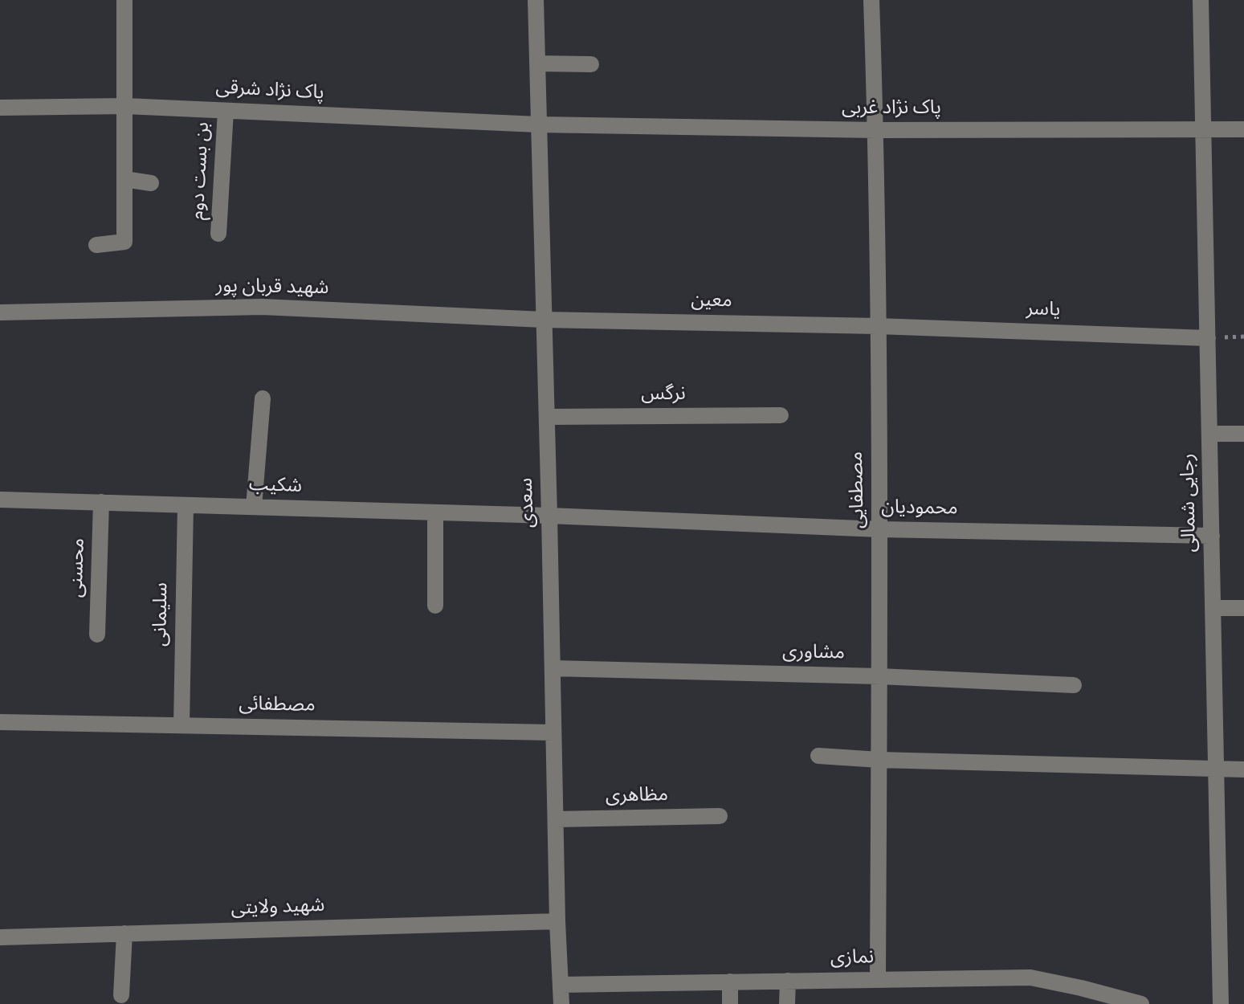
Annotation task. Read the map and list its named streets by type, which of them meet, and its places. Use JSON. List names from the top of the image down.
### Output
{
  "streets": {
    "street": [
      "پاک نژاد شرقی",
      "پاک نژاد غربی",
      "بن بست دوم",
      "شهید قربان پور",
      "معین",
      "یاسر",
      "نرگس",
      "شکیب",
      "مصطفایی",
      "سعدی",
      "رجایی شمالی",
      "محمودیان",
      "محسنی",
      "سلیمانی",
      "مشاوری",
      "مصطفائی",
      "مظاهری",
      "شهید ولایتی",
      "نمازی"
    ]
  },
  "crossings": [
    ["پاک نژاد شرقی", "پاک نژاد غربی"],
    ["پاک نژاد شرقی", "بن بست دوم"],
    ["پاک نژاد شرقی", "سعدی"],
    ["پاک نژاد غربی", "مصطفایی"],
    ["پاک نژاد غربی", "سعدی"],
    ["پاک نژاد غربی", "رجایی شمالی"],
    ["شهید قربان پور", "معین"],
    ["شهید قربان پور", "سعدی"],
    ["معین", "یاسر"],
    ["معین", "مصطفایی"],
    ["معین", "سعدی"],
    ["یاسر", "مصطفایی"],
    ["یاسر", "رجایی شمالی"],
    ["نرگس", "سعدی"],
    ["شکیب", "سعدی"],
    ["شکیب", "محمودیان"],
    ["شکیب", "محسنی"],
    ["شکیب", "سلیمانی"],
    ["مصطفایی", "محمودیان"],
    ["مصطفایی", "مشاوری"],
    ["مصطفایی", "نمازی"],
    ["سعدی", "محمودیان"],
    ["سعدی", "مشاوری"],
    ["سعدی", "مصطفائی"],
    ["سعدی", "مظاهری"],
    ["سعدی", "شهید ولایتی"],
    ["سعدی", "نمازی"],
    ["رجایی شمالی", "محمودیان"],
    ["سلیمانی", "مصطفائی"]
  ]
}
